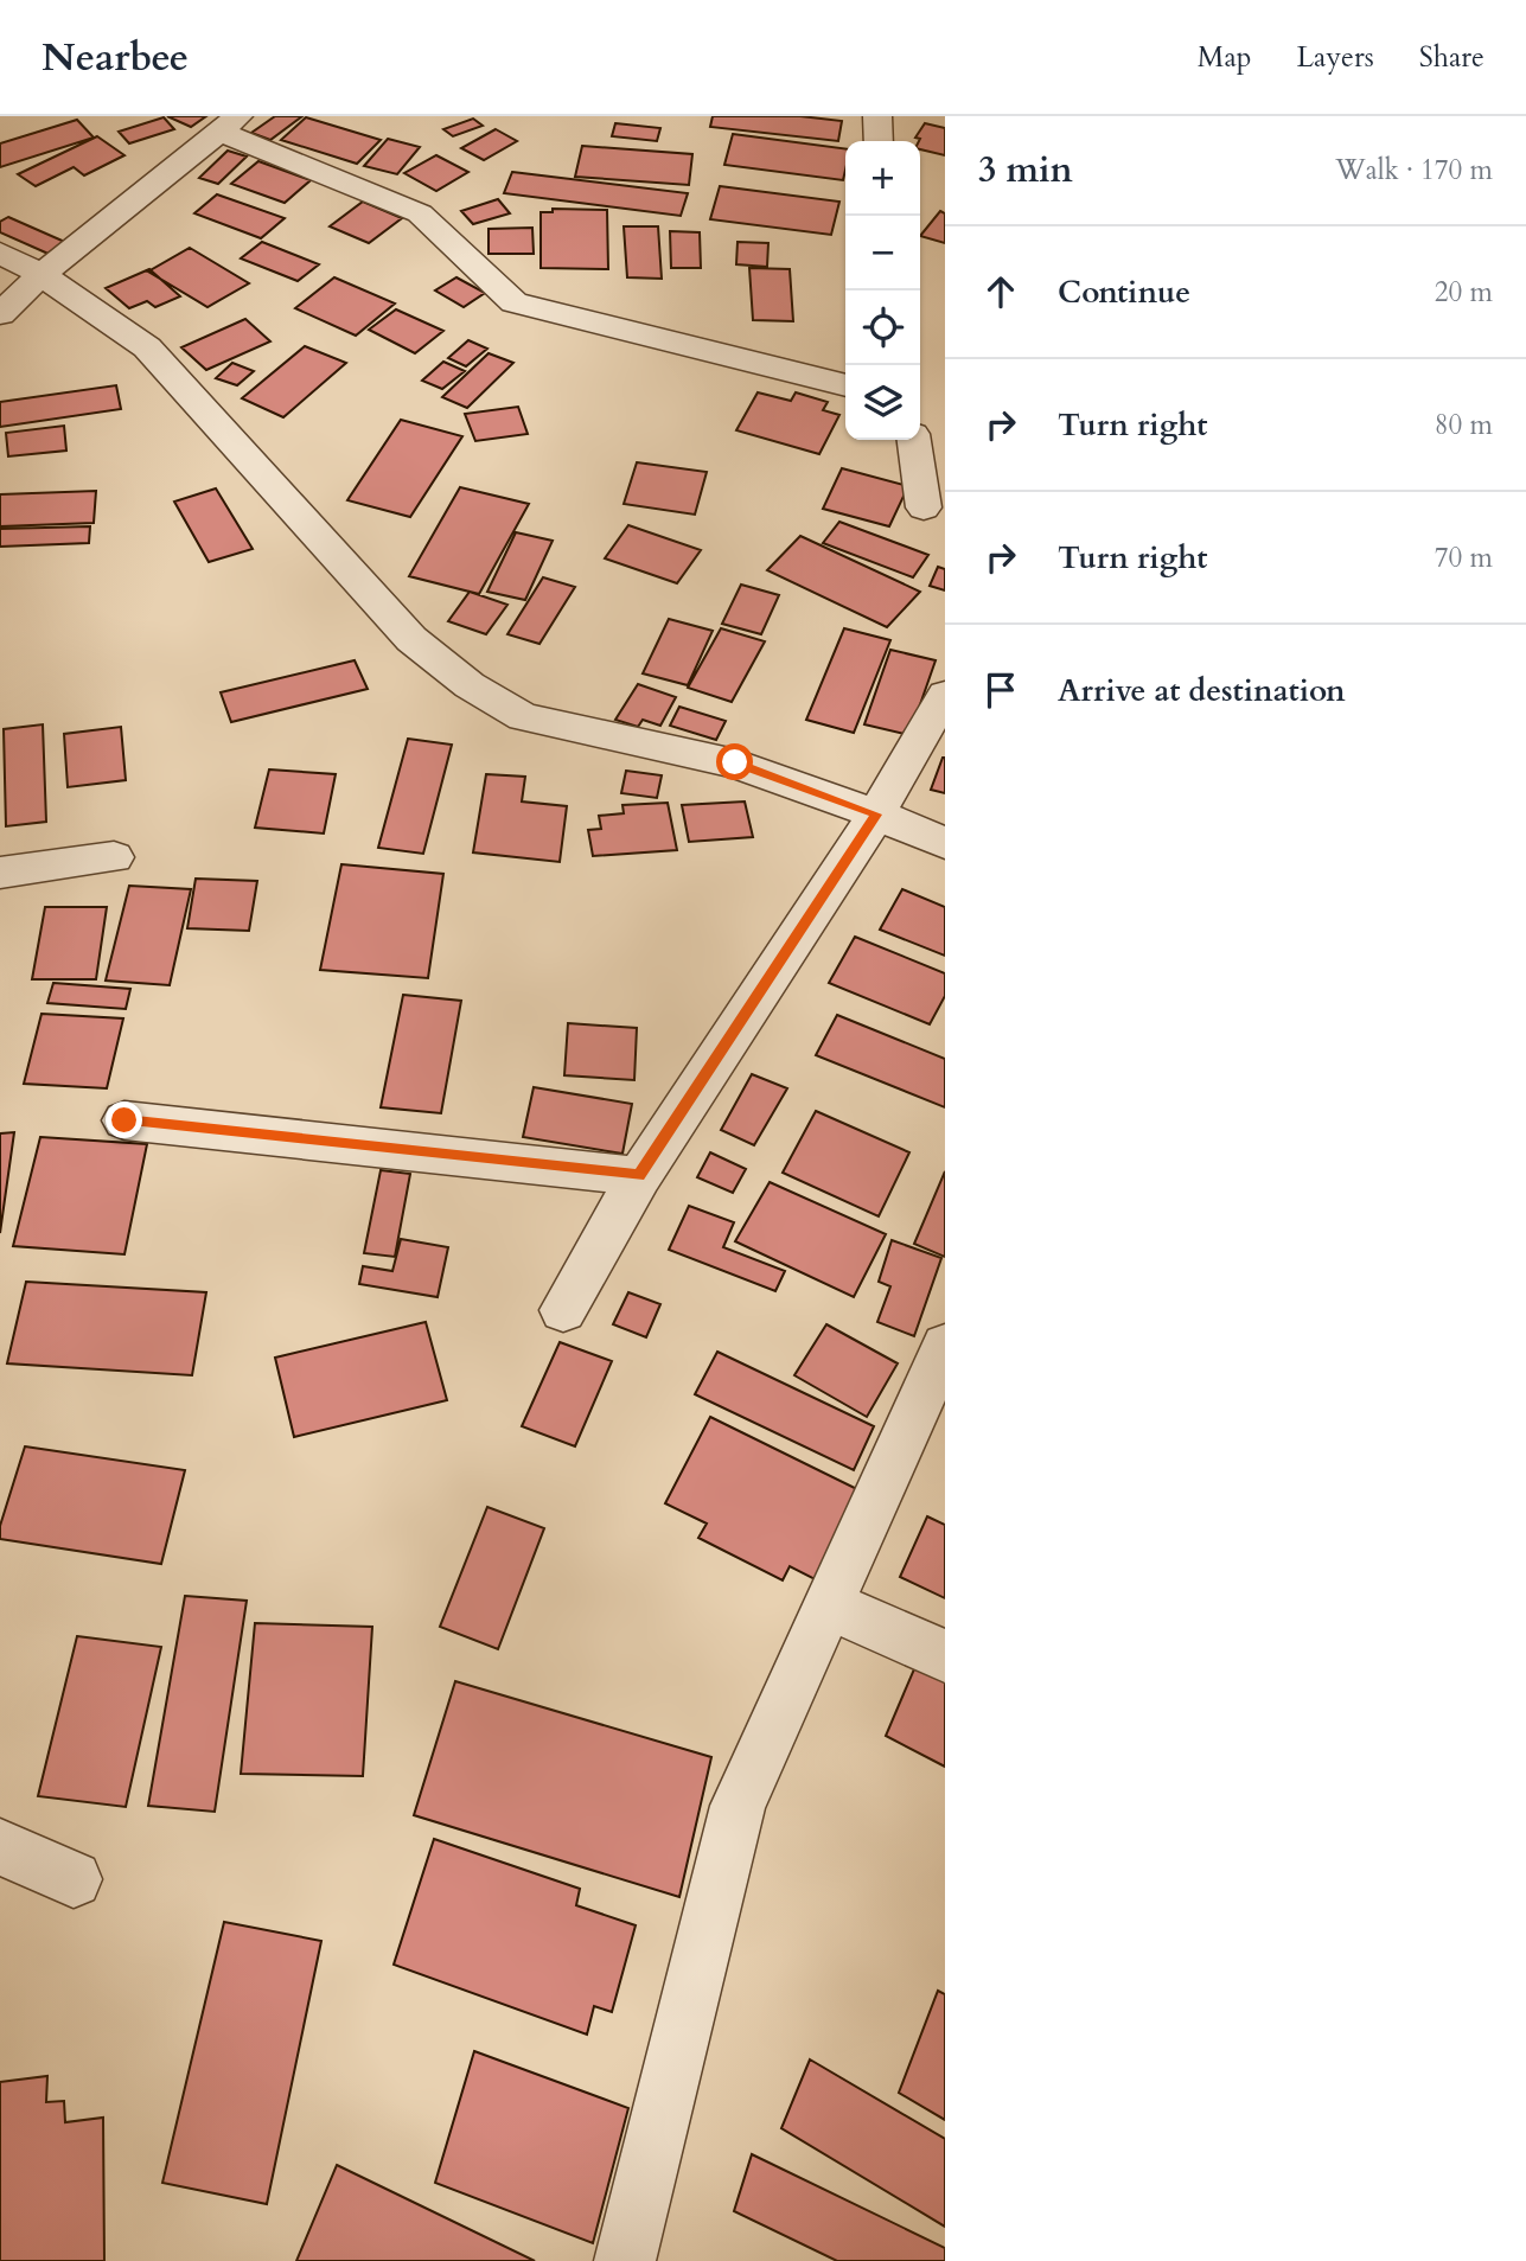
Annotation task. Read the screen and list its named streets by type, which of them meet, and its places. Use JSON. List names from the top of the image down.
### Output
{
  "page": {
    "header": "Nearbee",
    "nav": ["Map", "Layers", "Share"],
    "heading": ["3 min", "Walk · 170 m"],
    "map_buttons": ["+", "−"],
    "list": [
      ["Continue", "20 m"],
      ["Turn right", "80 m"],
      ["Turn right", "70 m"],
      "Arrive at destination"
    ]
  }
}
